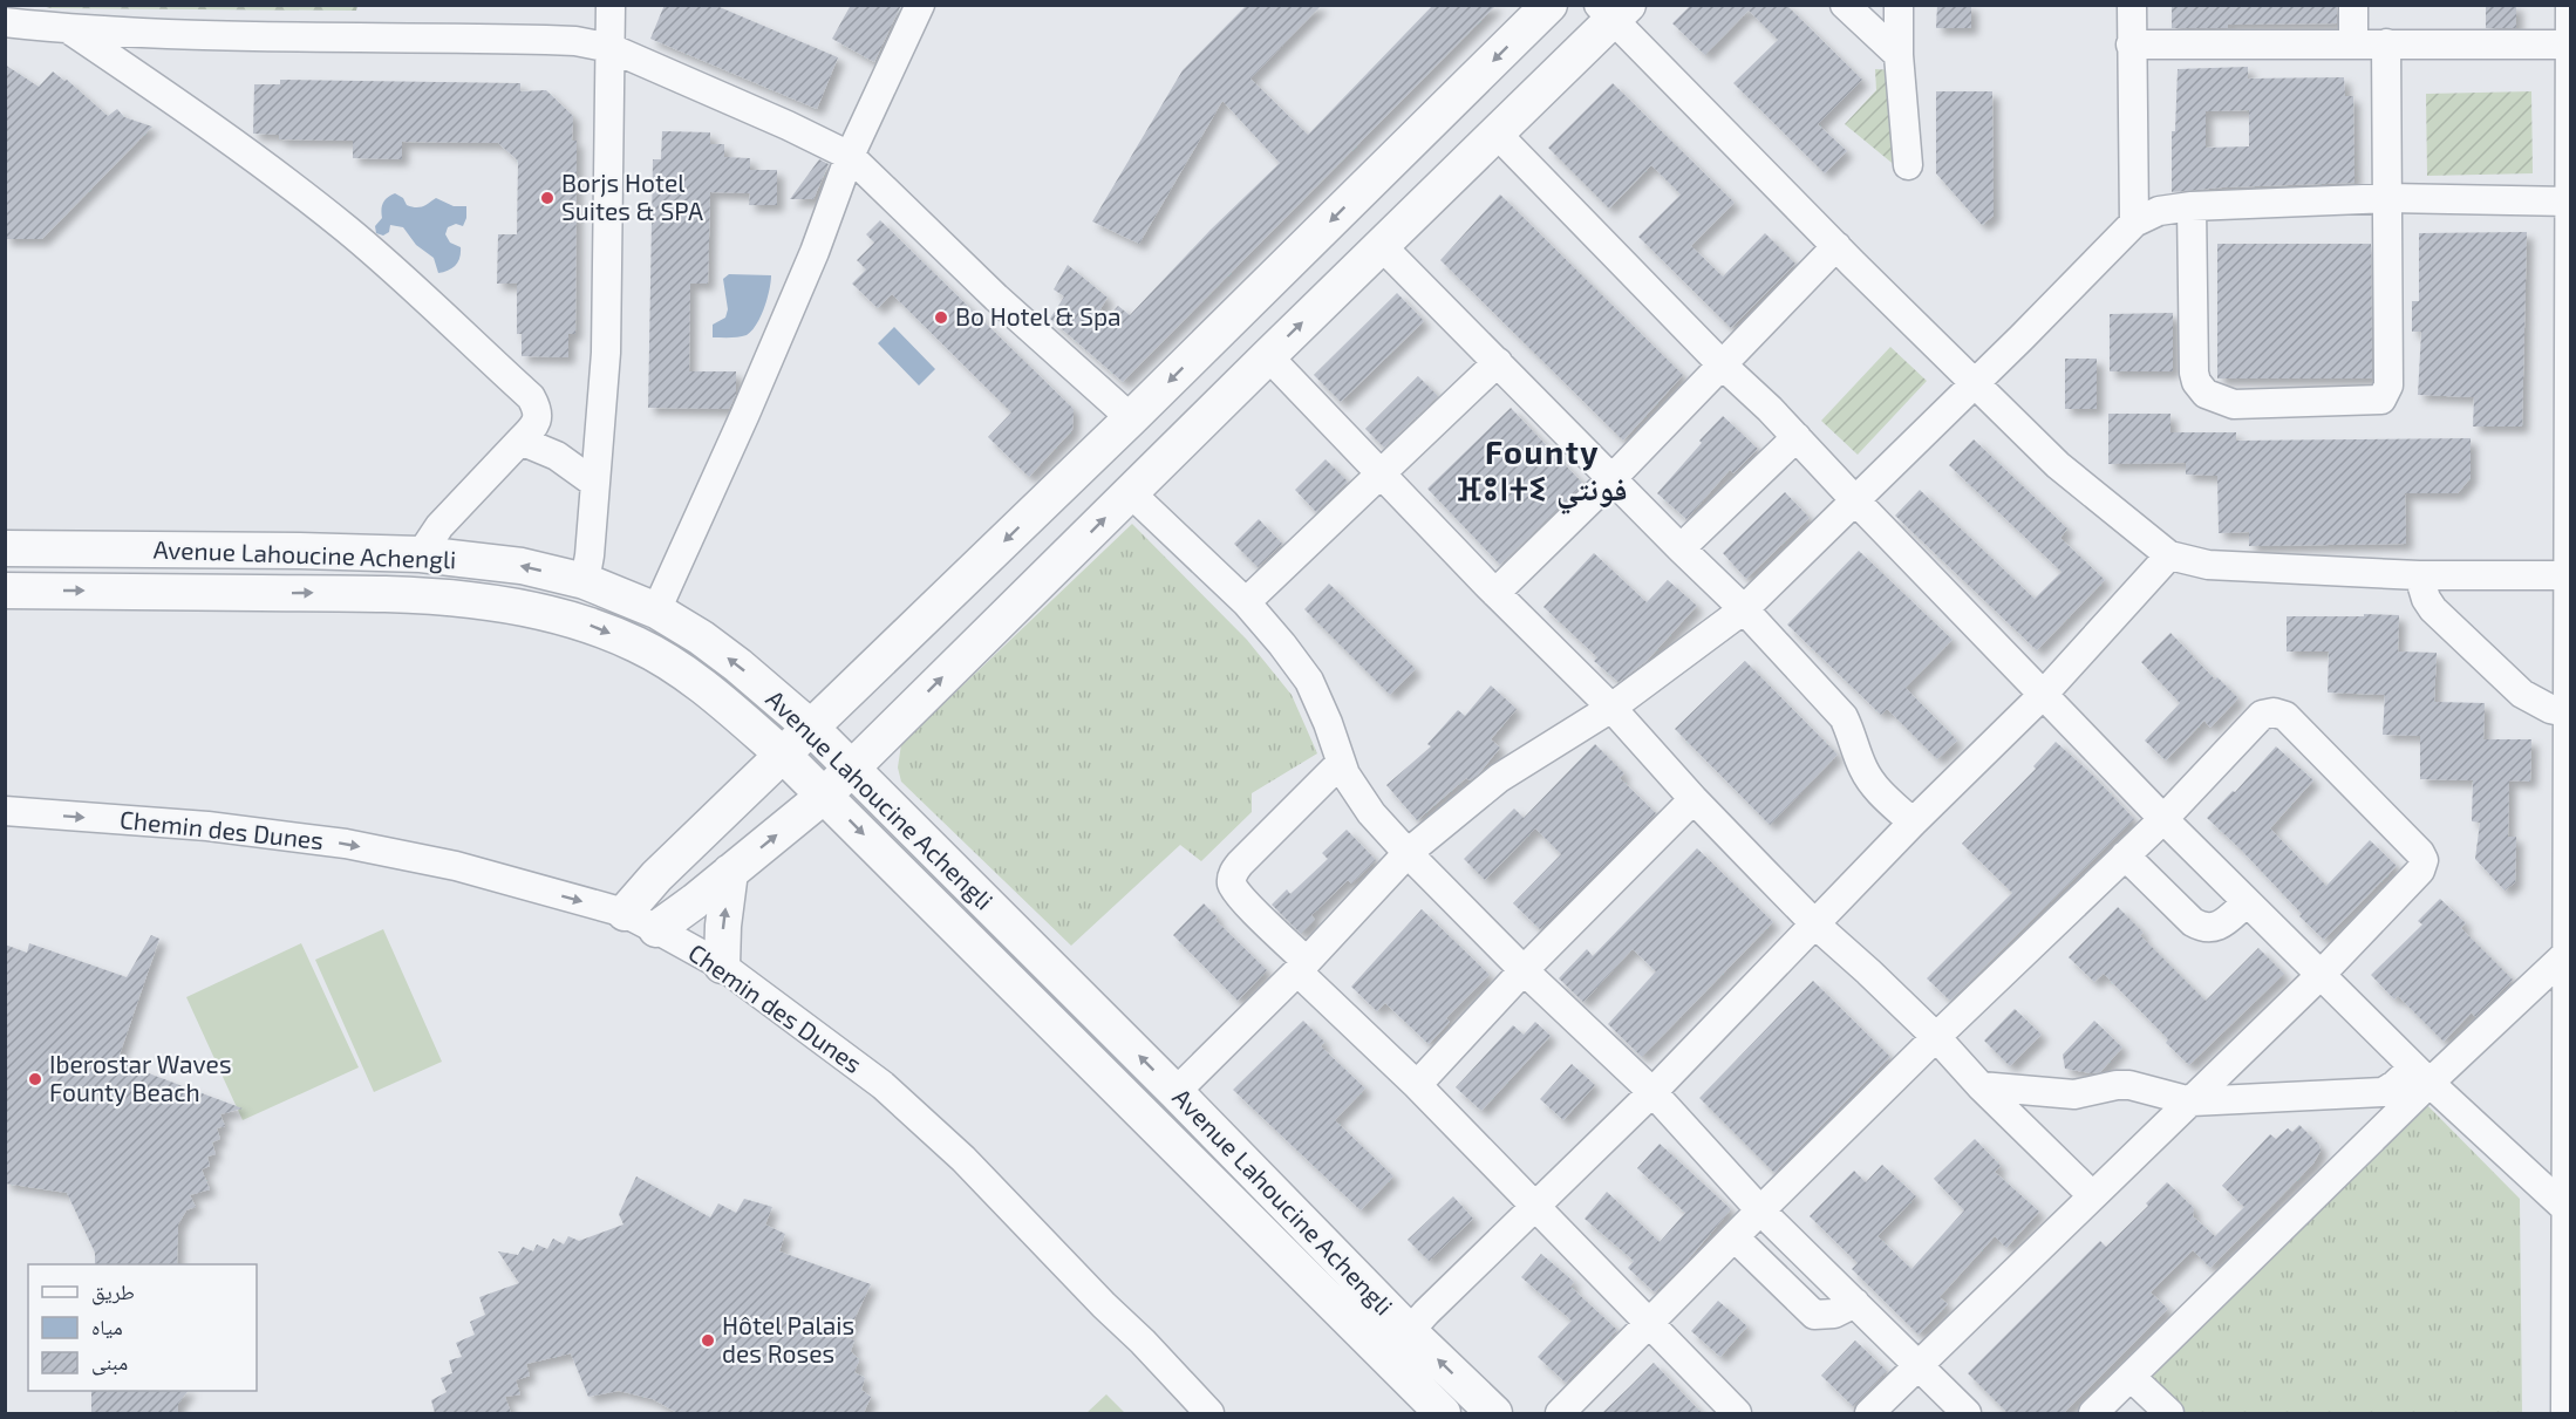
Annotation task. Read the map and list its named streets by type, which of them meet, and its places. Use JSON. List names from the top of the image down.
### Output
{
  "streets": {
    "street": ["Avenue Lahoucine Achengli", "Chemin des Dunes"]
  },
  "one_way": ["Chemin des Dunes"],
  "districts": ["Founty ⴼⵓⵏⵜⵉ فونتي"],
  "places": [
    "Borjs Hotel Suites & SPA",
    "Bo Hotel & Spa",
    "Iberostar Waves Founty Beach",
    "Hôtel Palais des Roses"
  ],
  "legend": ["طريق", "مياه", "مبنى"]
}
